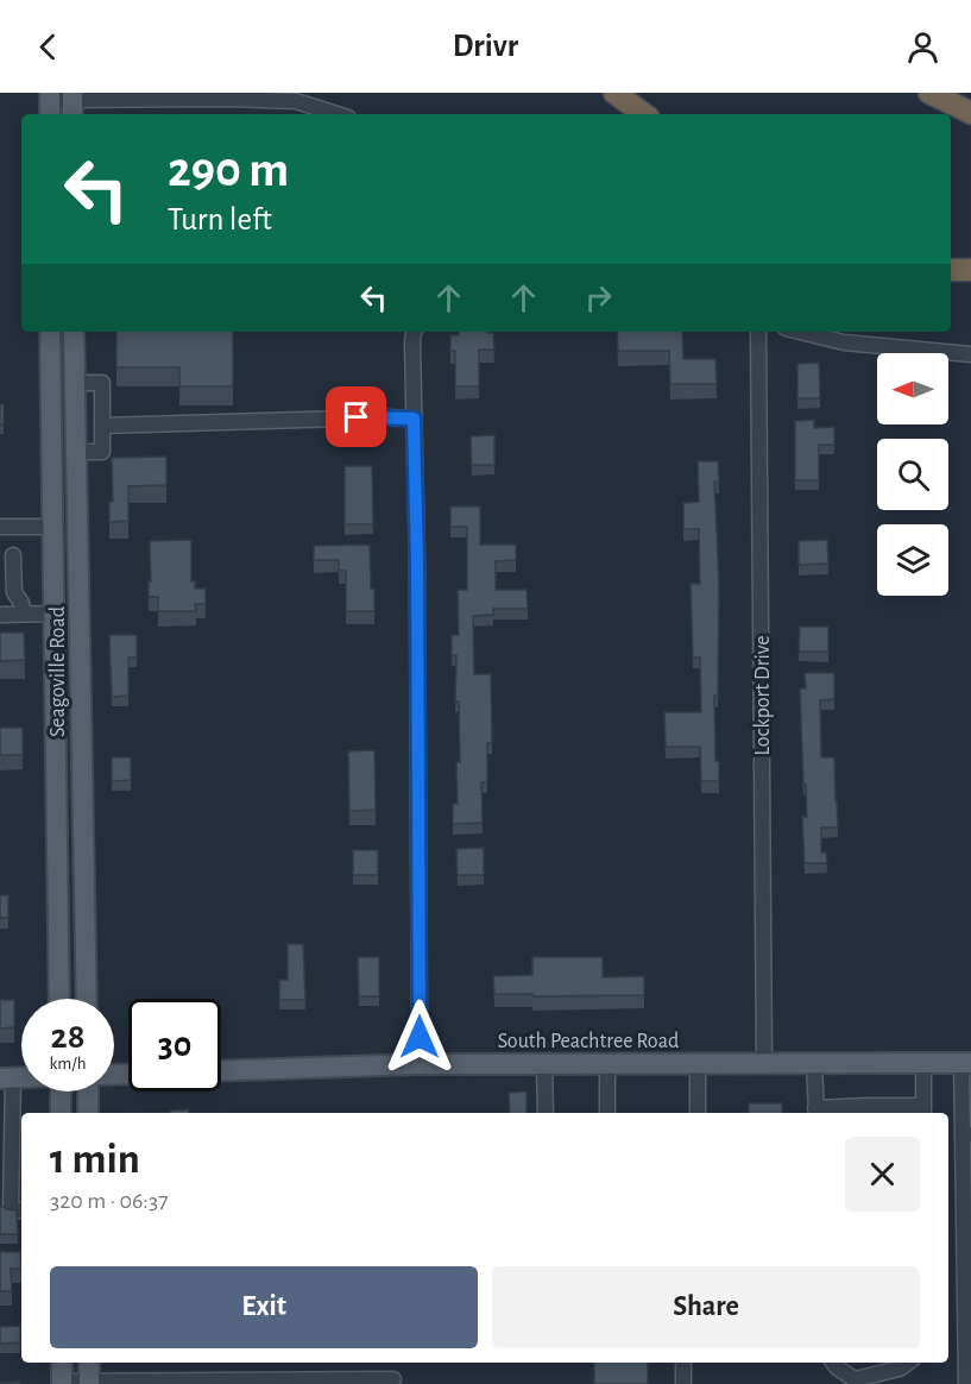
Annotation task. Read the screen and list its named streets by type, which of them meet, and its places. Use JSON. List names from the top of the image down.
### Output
{
  "streets": {
    "main road": ["Seagoville Road", "South Peachtree Road"],
    "street": ["Lockport Drive"]
  },
  "crossings": [
    ["Lockport Drive", "South Peachtree Road"]
  ],
  "north": "left",
  "page": {
    "header": "Drivr",
    "turn": ["290 m", "Turn left"],
    "speed": "28 km/h",
    "limit": "30",
    "heading": ["1 min", "320 m · 06:37"],
    "buttons": ["Exit", "Share"]
  }
}
